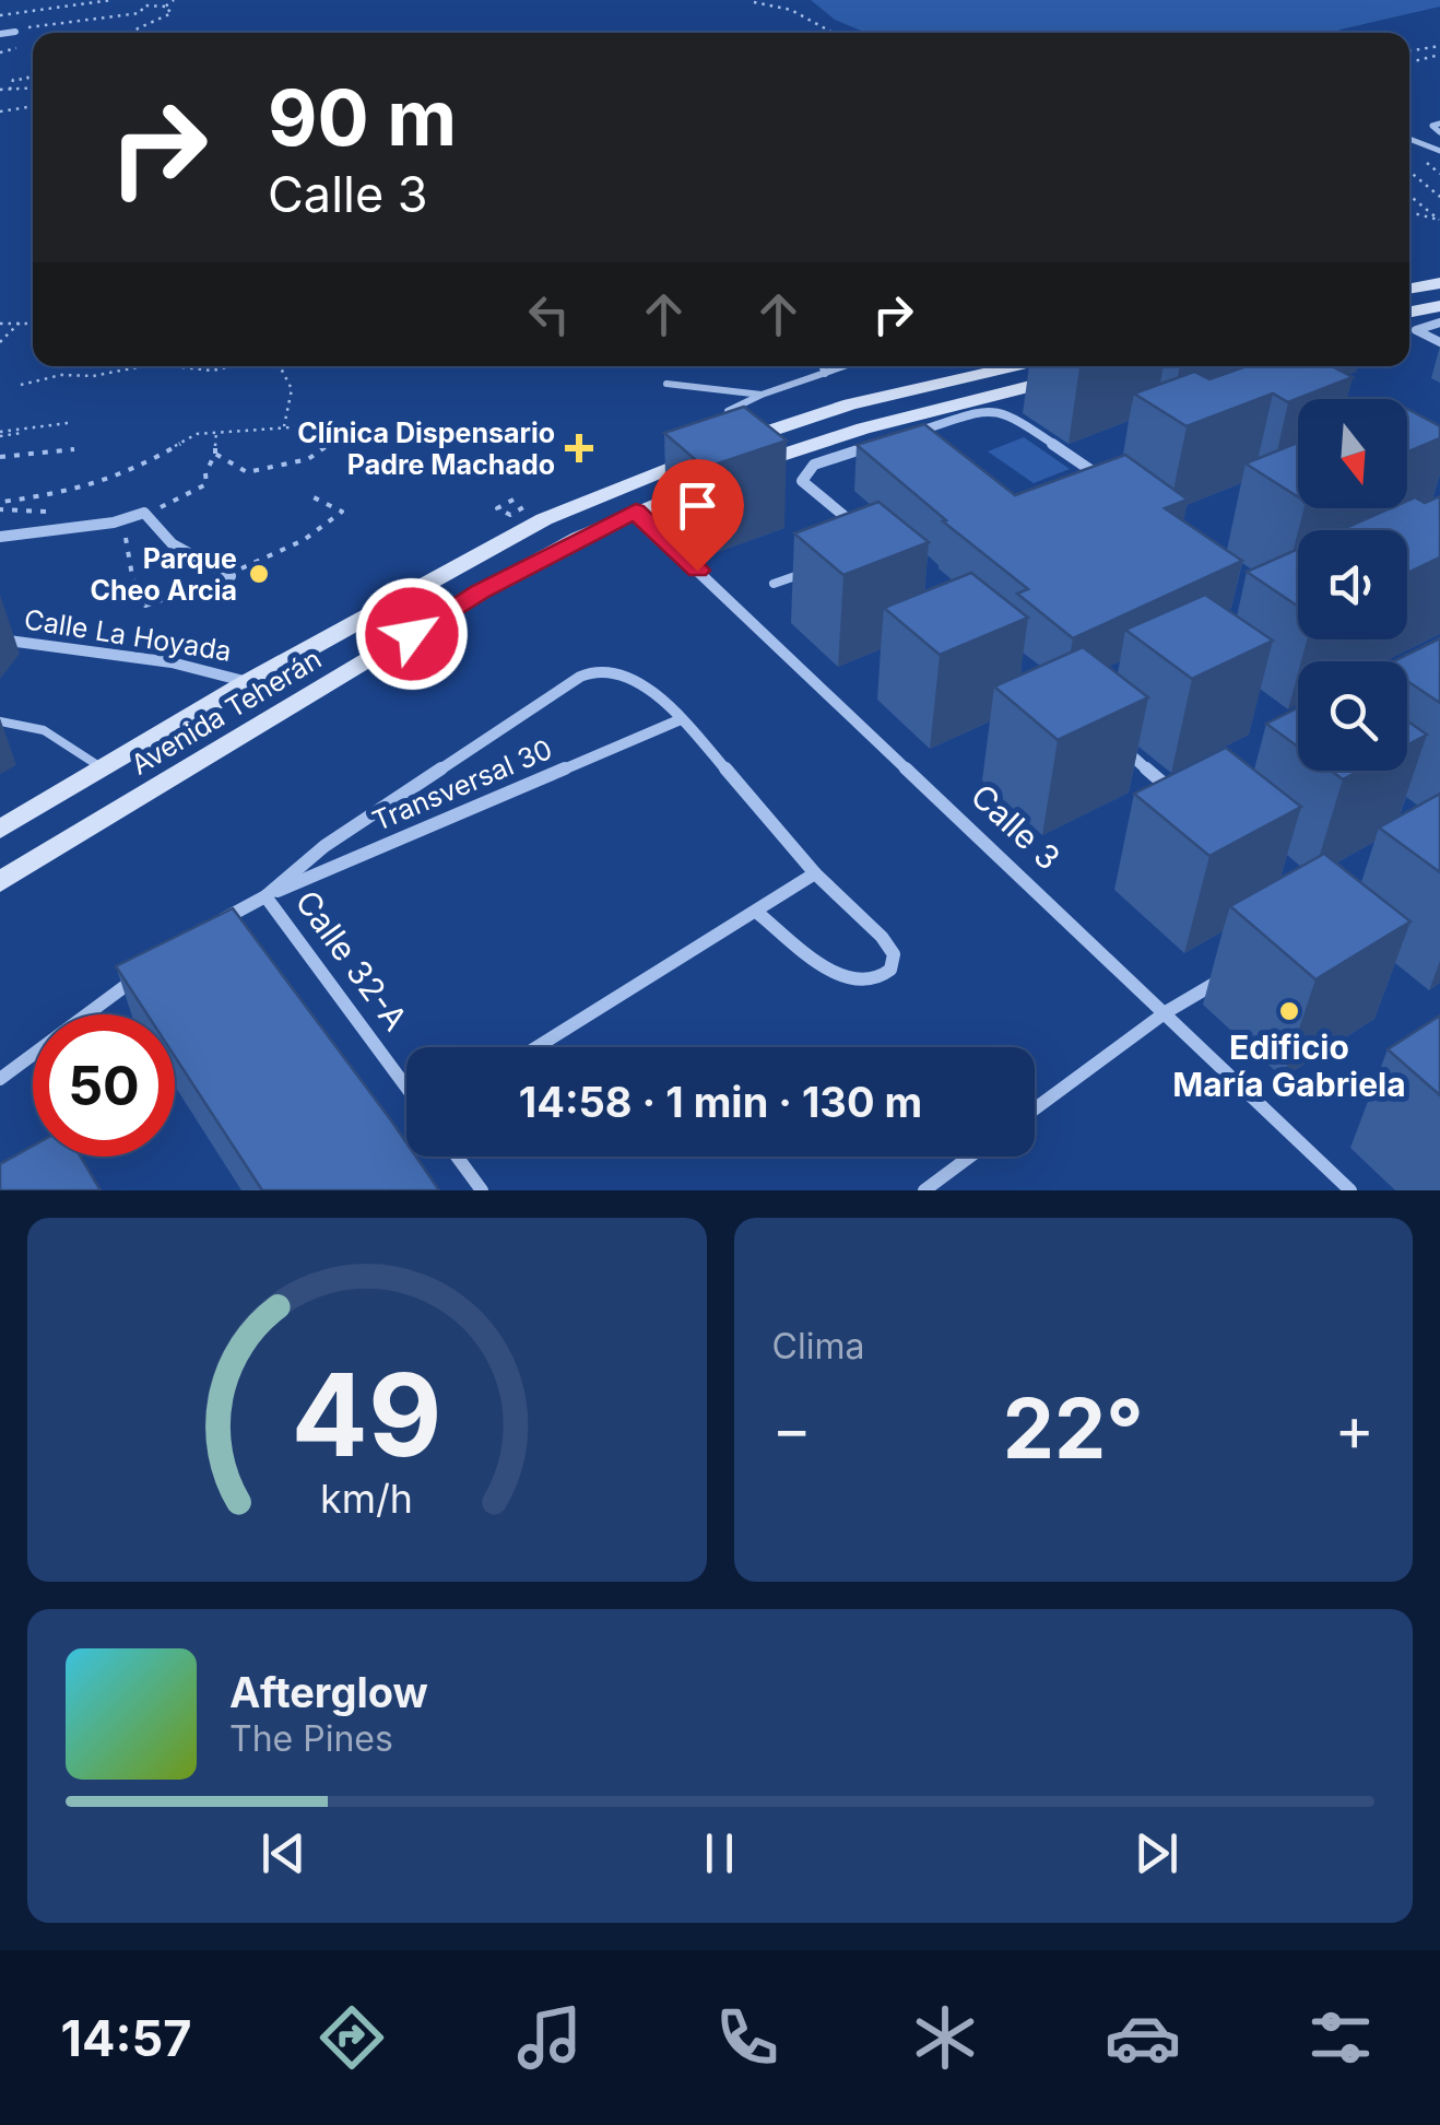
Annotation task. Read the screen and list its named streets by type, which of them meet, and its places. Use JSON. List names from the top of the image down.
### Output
{
  "streets": {
    "main road": ["Avenida Teherán"],
    "street": [
      "Calle La Hoyada",
      "Transversal 30",
      "Calle 3",
      "Calle 32-A"
    ]
  },
  "crossings": [
    ["Calle La Hoyada", "Avenida Teherán"],
    ["Avenida Teherán", "Calle 3"],
    ["Transversal 30", "Calle 32-A"]
  ],
  "places": {
    "health": ["Clínica Dispensario Padre Machado"],
    "other": ["Parque Cheo Arcia", "Edificio María Gabriela"]
  },
  "north": "bottom",
  "page": {
    "turn": ["90 m", "Calle 3"],
    "limit": "50",
    "trip": "14:58 · 1 min · 130 m",
    "tile": "Clima",
    "heat": ["−", "22°", "+"],
    "song": ["Afterglow", "The Pines"],
    "tabs": "14:57",
    "gauge": ["49", "km/h"]
  }
}
